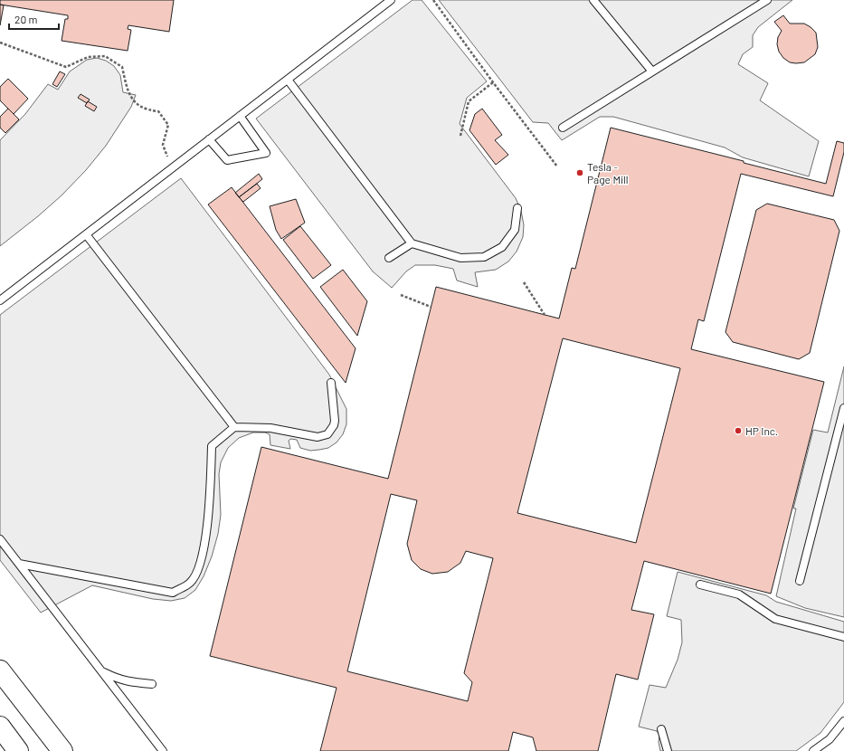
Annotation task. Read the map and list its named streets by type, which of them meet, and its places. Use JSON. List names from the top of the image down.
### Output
{
  "places": ["Tesla - Page Mill", "HP Inc."],
  "scale_bar": "20 m"
}
